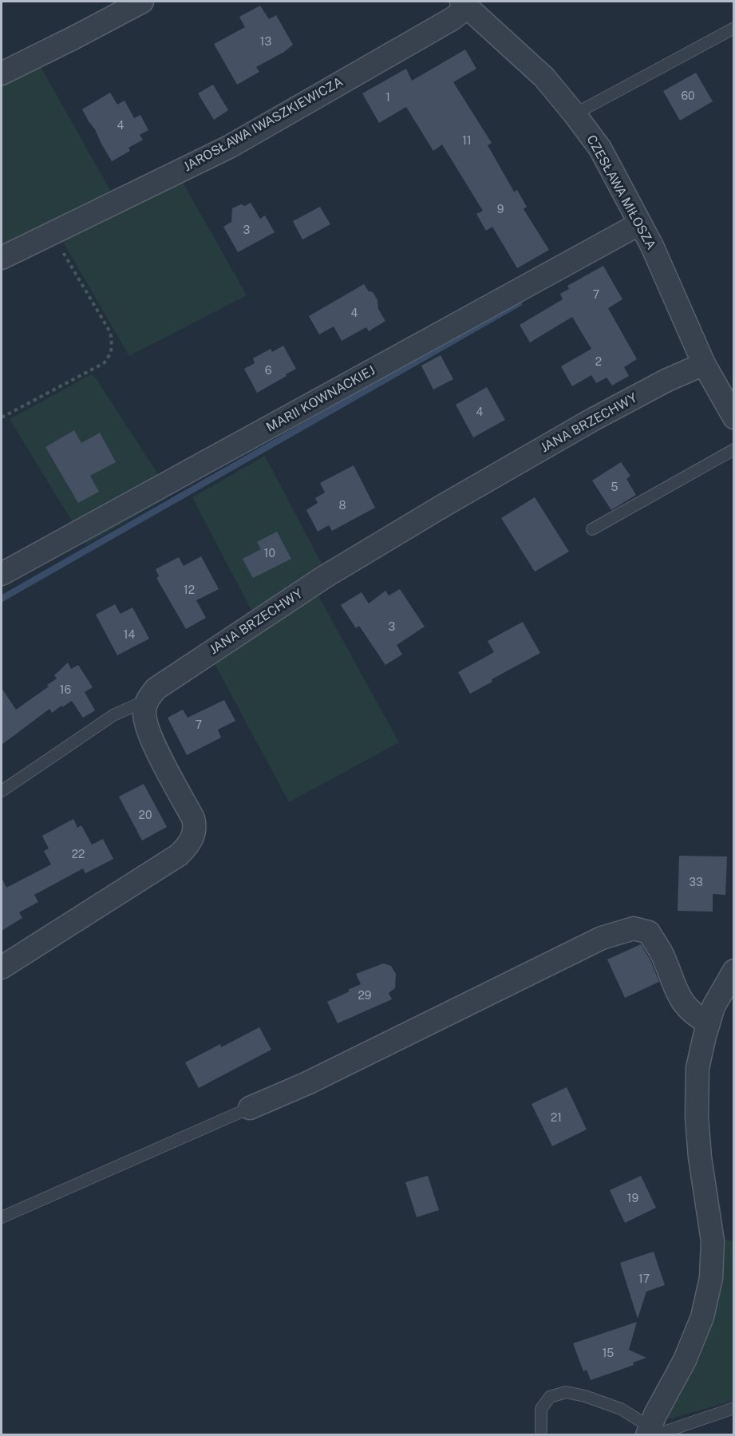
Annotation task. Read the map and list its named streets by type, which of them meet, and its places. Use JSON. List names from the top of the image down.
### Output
{
  "streets": {
    "street": [
      "JAROSŁAWA IWASZKIEWICZA",
      "CZESŁAWA MIŁOSZA",
      "MARII KOWNACKIEJ",
      "JANA BRZECHWY"
    ]
  },
  "crossings": [
    ["JAROSŁAWA IWASZKIEWICZA", "CZESŁAWA MIŁOSZA"],
    ["CZESŁAWA MIŁOSZA", "MARII KOWNACKIEJ"],
    ["CZESŁAWA MIŁOSZA", "JANA BRZECHWY"]
  ],
  "house_numbers": [
    "13",
    "60",
    "1",
    "4",
    "11",
    "9",
    "3",
    "7",
    "4",
    "2",
    "6",
    "4",
    "5",
    "8",
    "10",
    "12",
    "3",
    "14",
    "16",
    "7",
    "20",
    "22",
    "33",
    "29",
    "21",
    "19",
    "17",
    "15"
  ]
}
